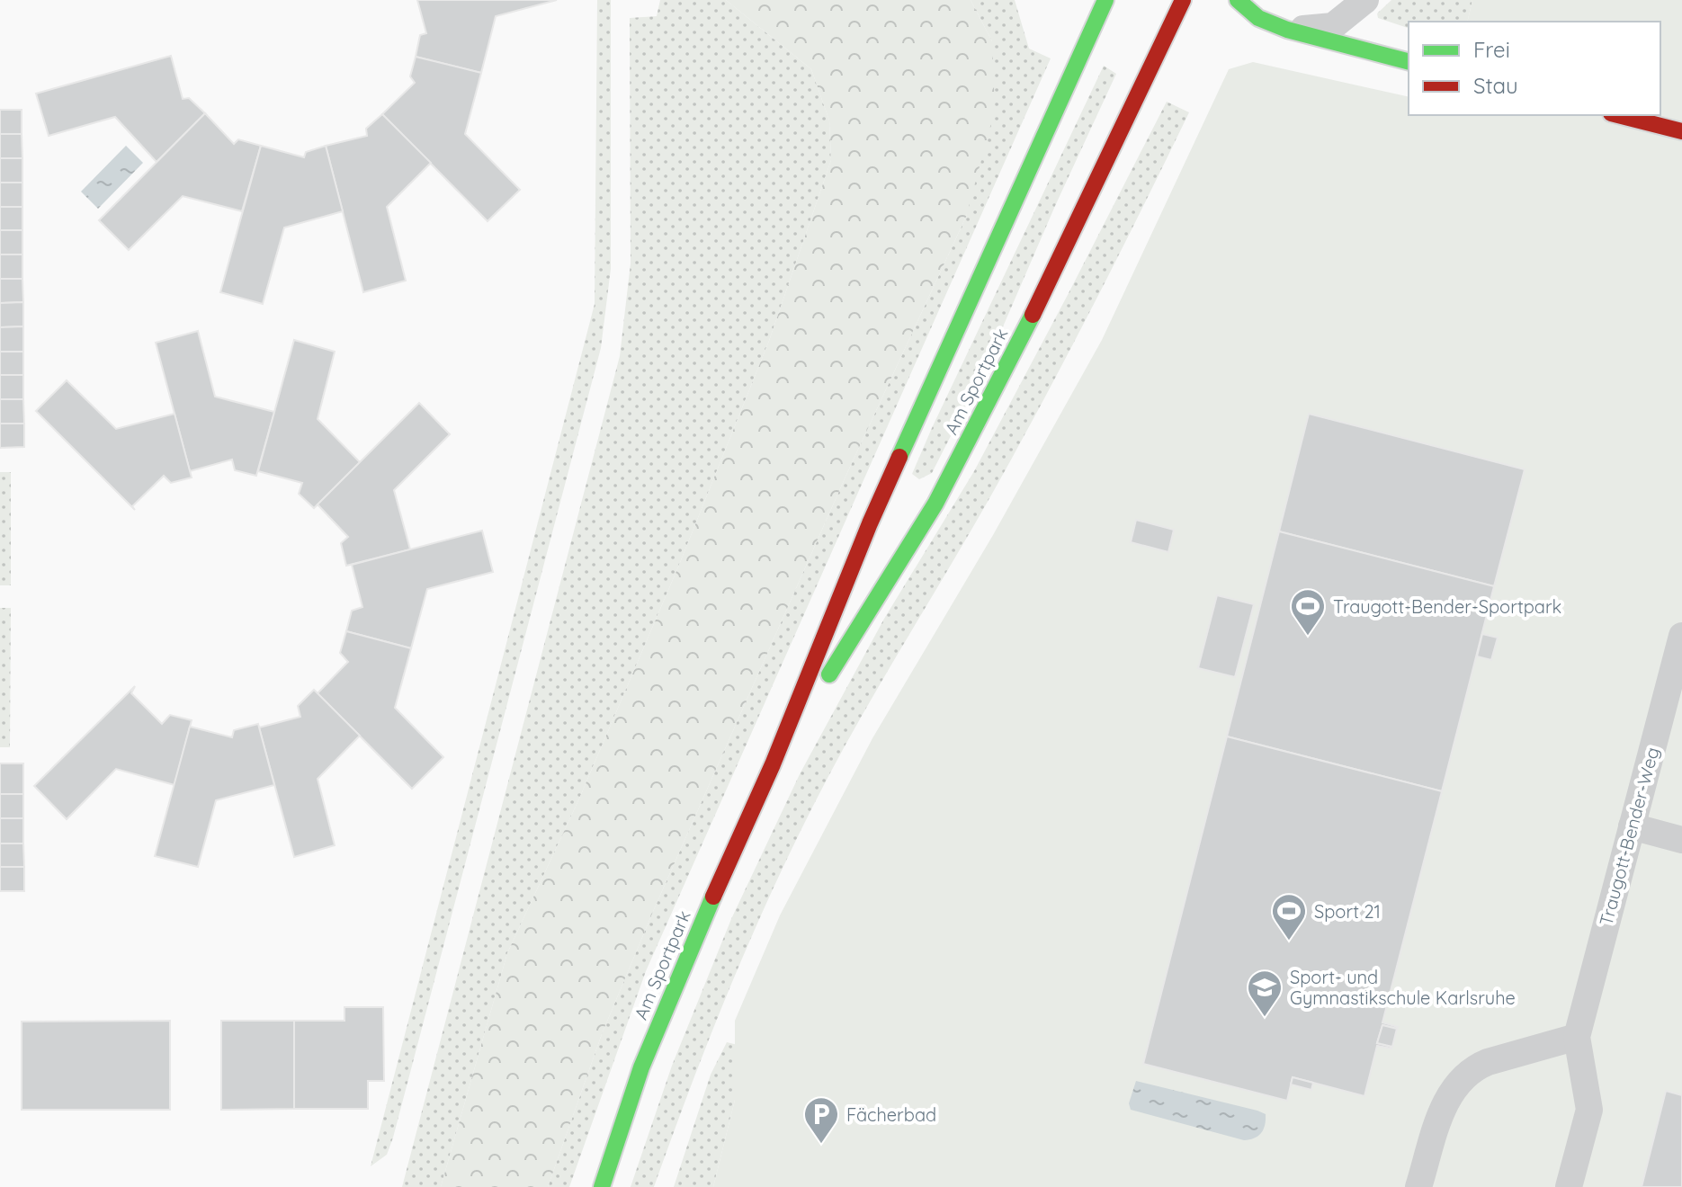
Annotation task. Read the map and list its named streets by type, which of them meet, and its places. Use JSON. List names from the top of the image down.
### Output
{
  "streets": {
    "street": ["Am Sportpark"],
    "lane": ["Traugott-Bender-Weg"]
  },
  "places": {
    "sports": ["Traugott-Bender-Sportpark", "Sport 21"],
    "school or university": ["Sport- und Gymnastikschule Karlsruhe"],
    "parking": ["Fächerbad"]
  },
  "legend": ["Frei", "Stau"]
}
